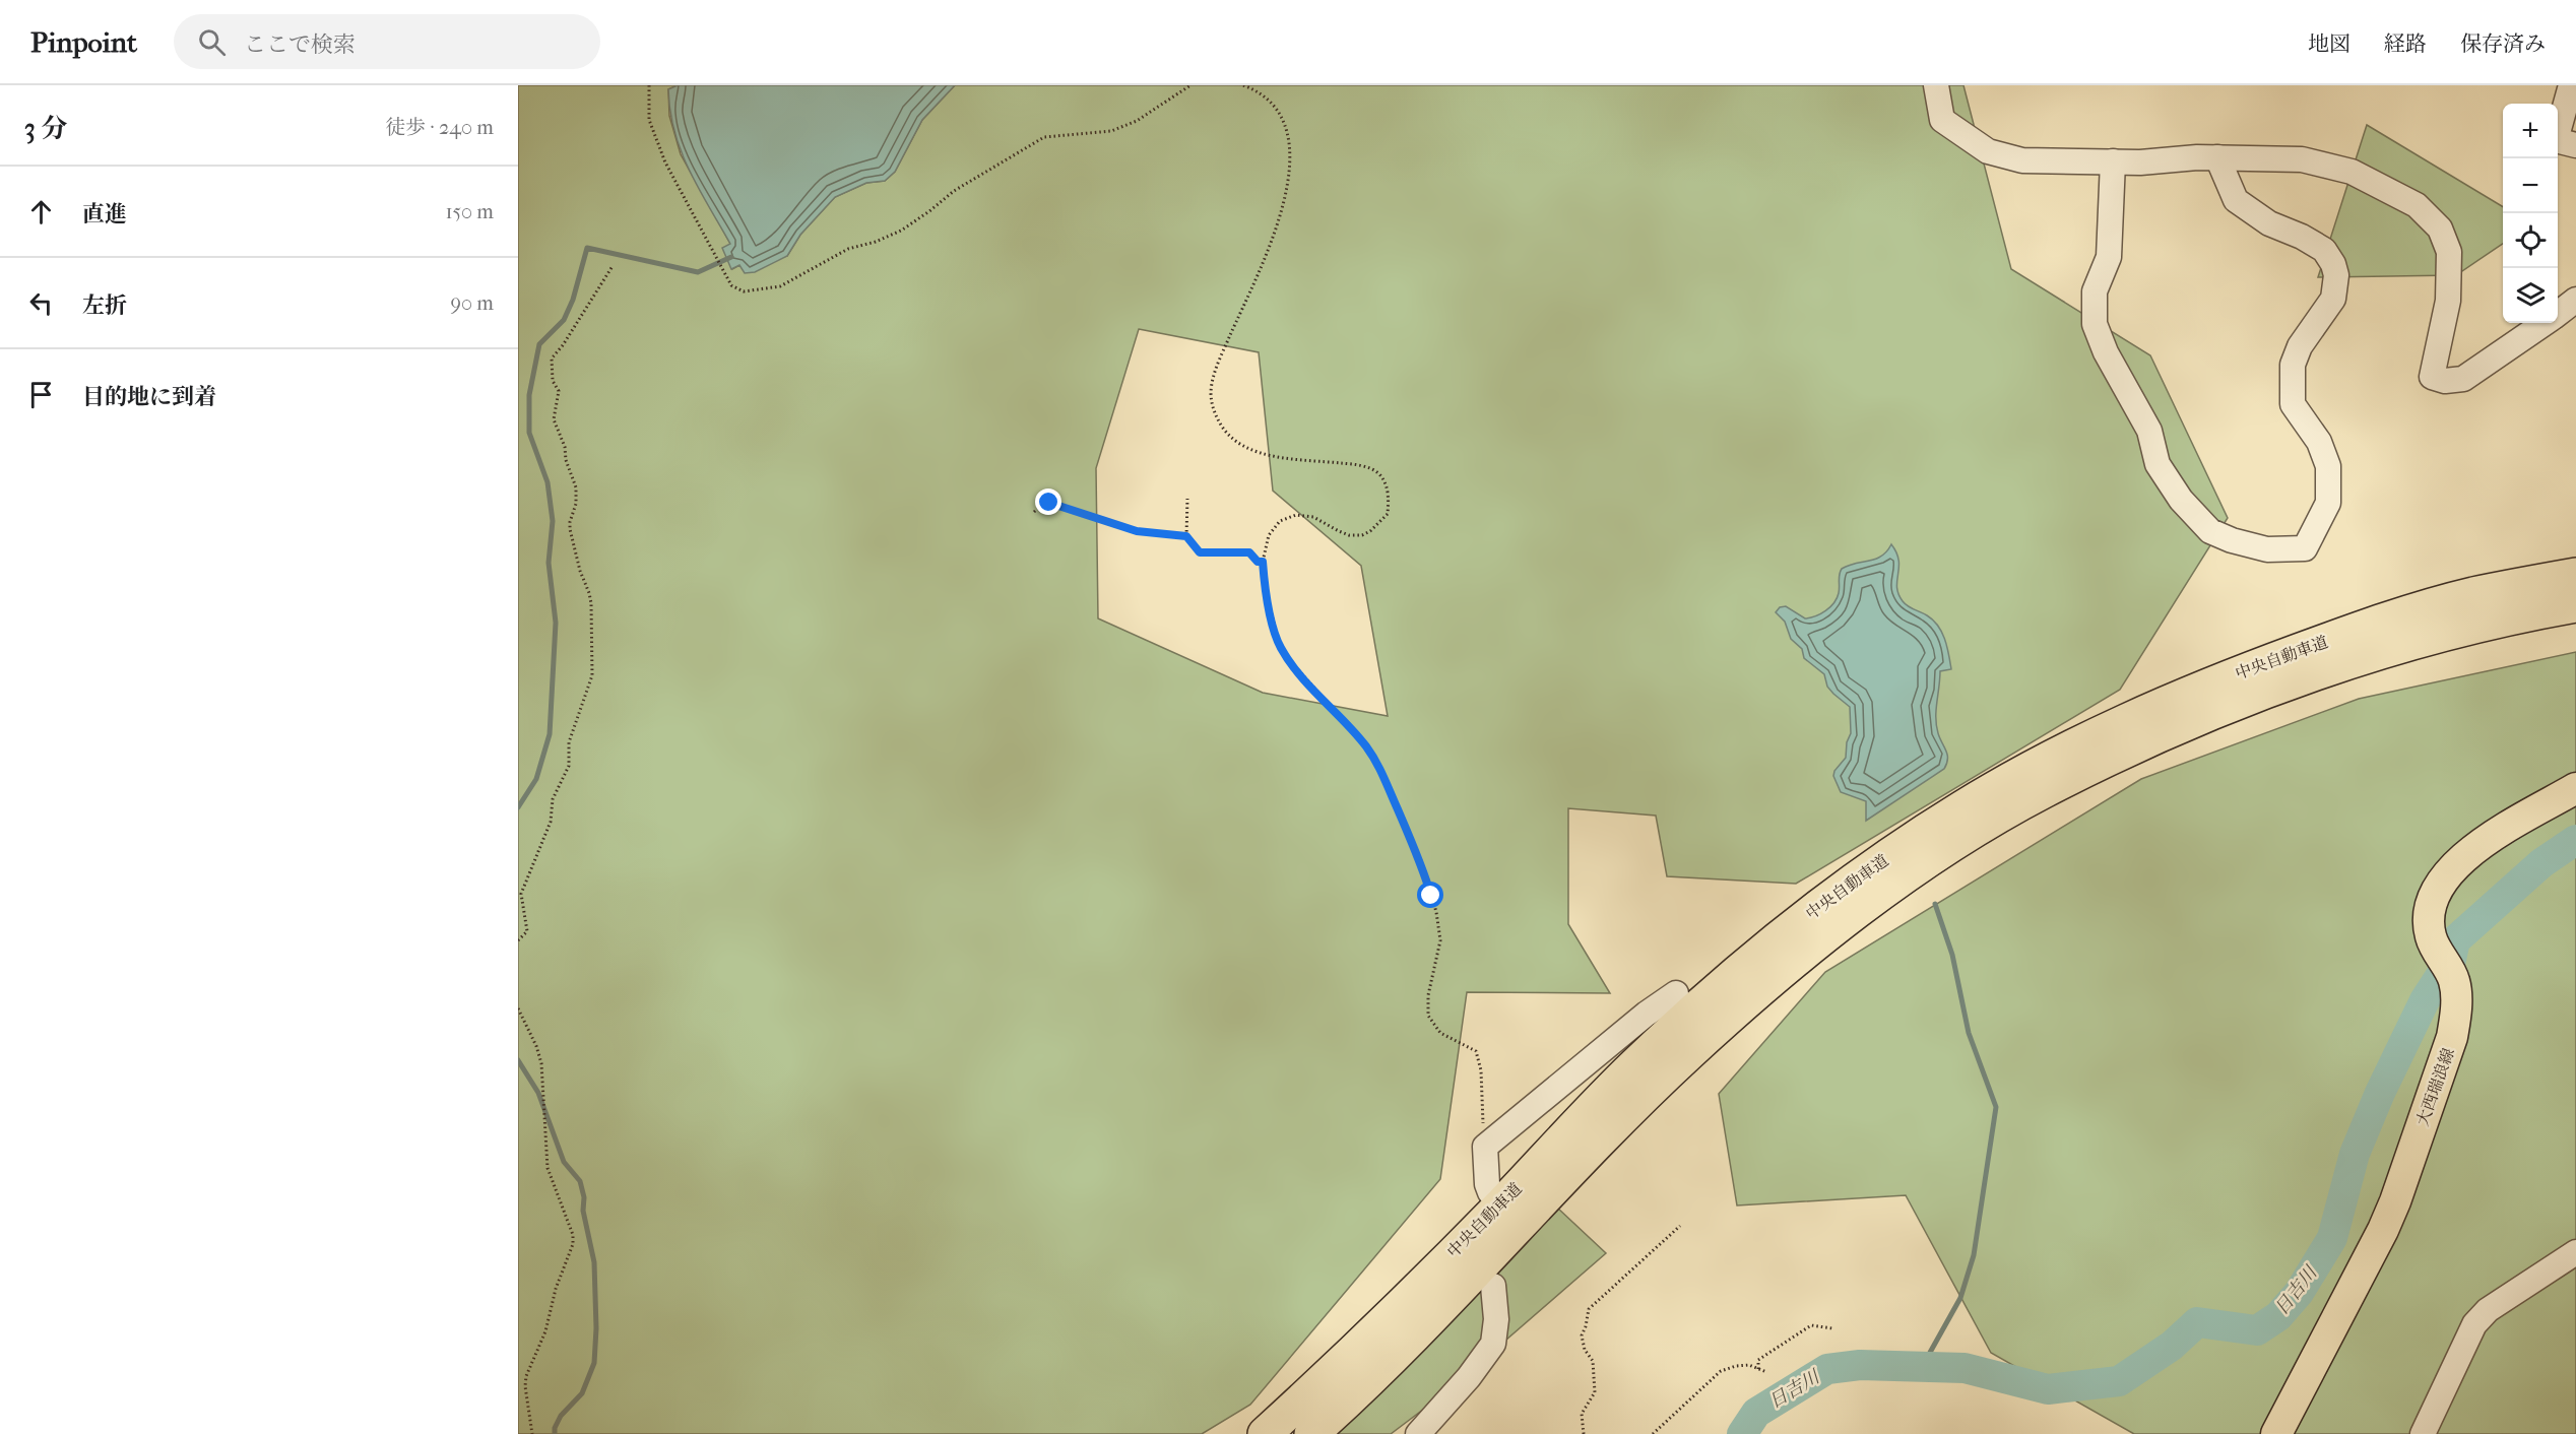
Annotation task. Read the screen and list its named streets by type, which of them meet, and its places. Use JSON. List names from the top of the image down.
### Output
{
  "streets": {
    "highway": ["中央自動車道"],
    "main road": ["大西瑞浪線"]
  },
  "water": ["日吉川"],
  "page": {
    "header": "Pinpoint",
    "search": "ここで検索",
    "nav": ["地図", "経路", "保存済み"],
    "heading": ["3 分", "徒歩 · 240 m"],
    "map_buttons": ["+", "−"],
    "list": [
      ["直進", "150 m"],
      ["左折", "90 m"],
      "目的地に到着"
    ]
  }
}
